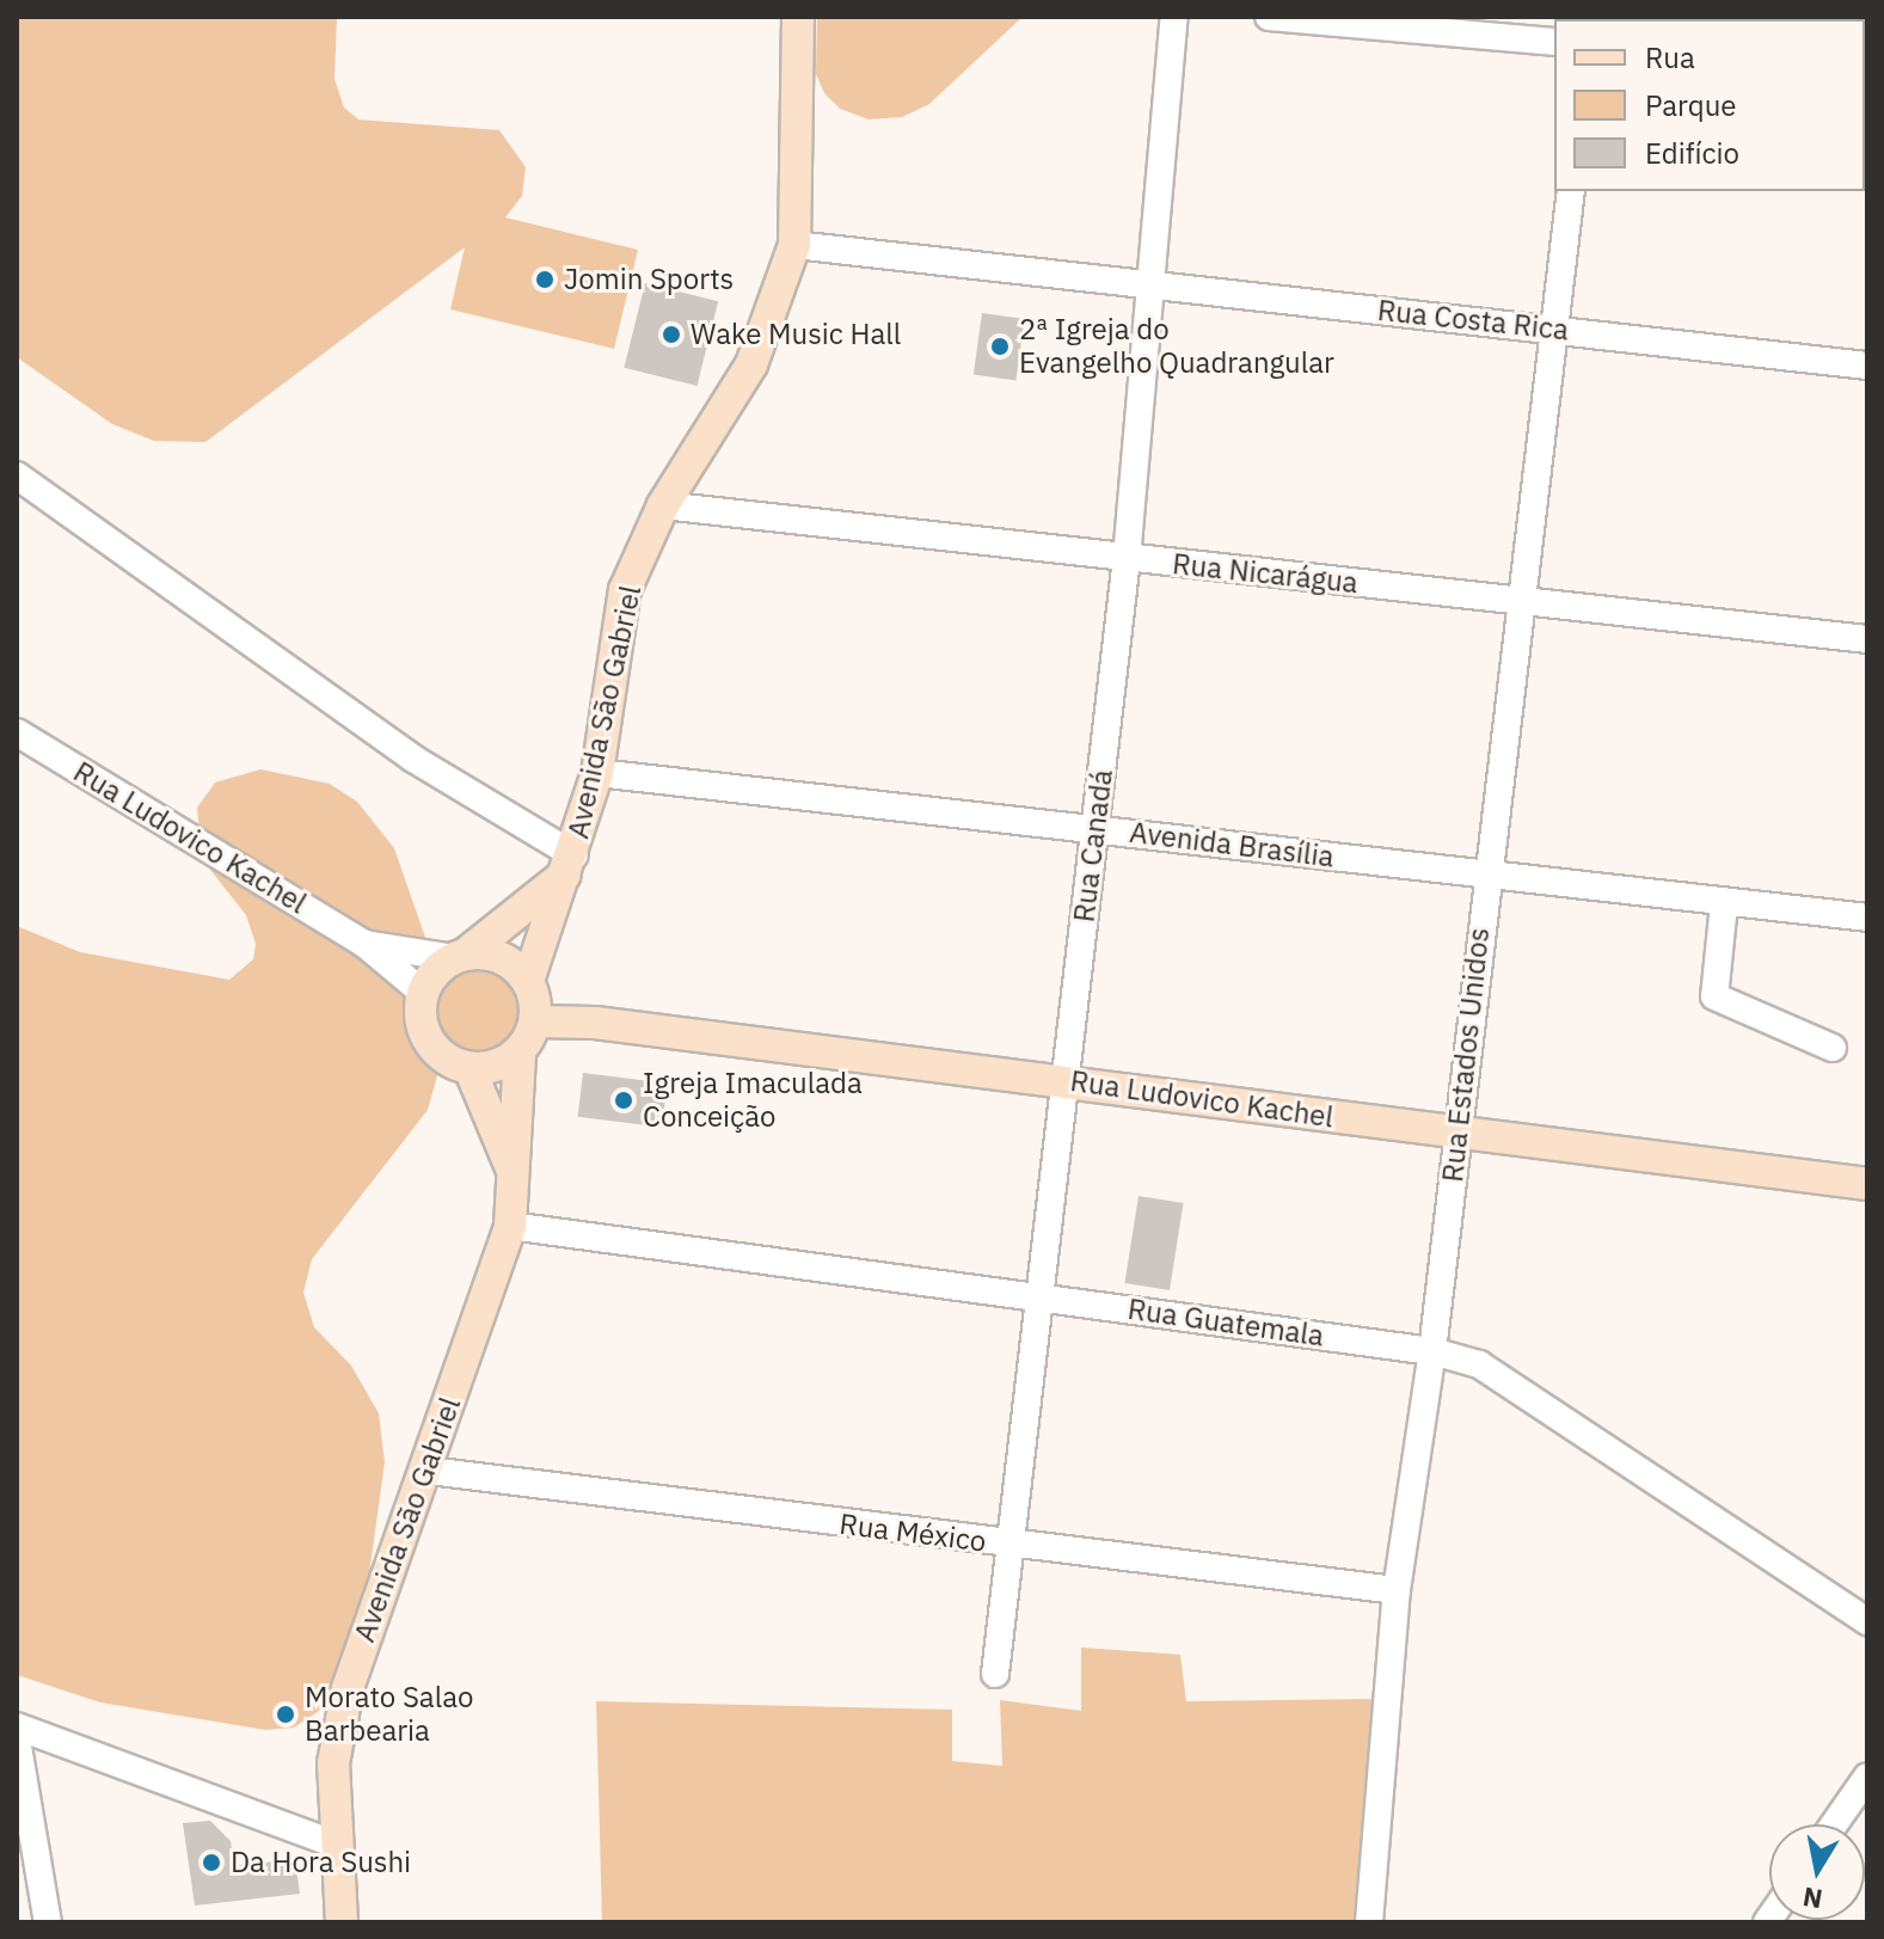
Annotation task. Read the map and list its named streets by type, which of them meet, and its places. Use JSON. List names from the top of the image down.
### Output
{
  "streets": {
    "main road": ["Avenida São Gabriel", "Rua Ludovico Kachel"],
    "street": [
      "Rua Costa Rica",
      "Rua Nicarágua",
      "Avenida Brasília",
      "Rua Canadá",
      "Rua Estados Unidos",
      "Rua Guatemala",
      "Rua México"
    ]
  },
  "crossings": [
    ["Rua Costa Rica", "Avenida São Gabriel"],
    ["Rua Costa Rica", "Rua Canadá"],
    ["Rua Costa Rica", "Rua Estados Unidos"],
    ["Rua Nicarágua", "Avenida São Gabriel"],
    ["Rua Nicarágua", "Rua Canadá"],
    ["Rua Nicarágua", "Rua Estados Unidos"],
    ["Avenida São Gabriel", "Rua Ludovico Kachel"],
    ["Avenida São Gabriel", "Avenida Brasília"],
    ["Avenida São Gabriel", "Rua Guatemala"],
    ["Avenida São Gabriel", "Rua México"],
    ["Rua Ludovico Kachel", "Rua Canadá"],
    ["Rua Ludovico Kachel", "Rua Estados Unidos"],
    ["Avenida Brasília", "Rua Canadá"],
    ["Avenida Brasília", "Rua Estados Unidos"],
    ["Rua Canadá", "Rua Guatemala"],
    ["Rua Canadá", "Rua México"],
    ["Rua Estados Unidos", "Rua Guatemala"],
    ["Rua Estados Unidos", "Rua México"]
  ],
  "places": [
    "Jomin Sports",
    "Wake Music Hall",
    "2ª Igreja do Evangelho Quadrangular",
    "Igreja Imaculada Conceição",
    "Morato Salao Barbearia",
    "Da Hora Sushi"
  ],
  "legend": ["Rua", "Parque", "Edifício"],
  "north": "bottom"
}
